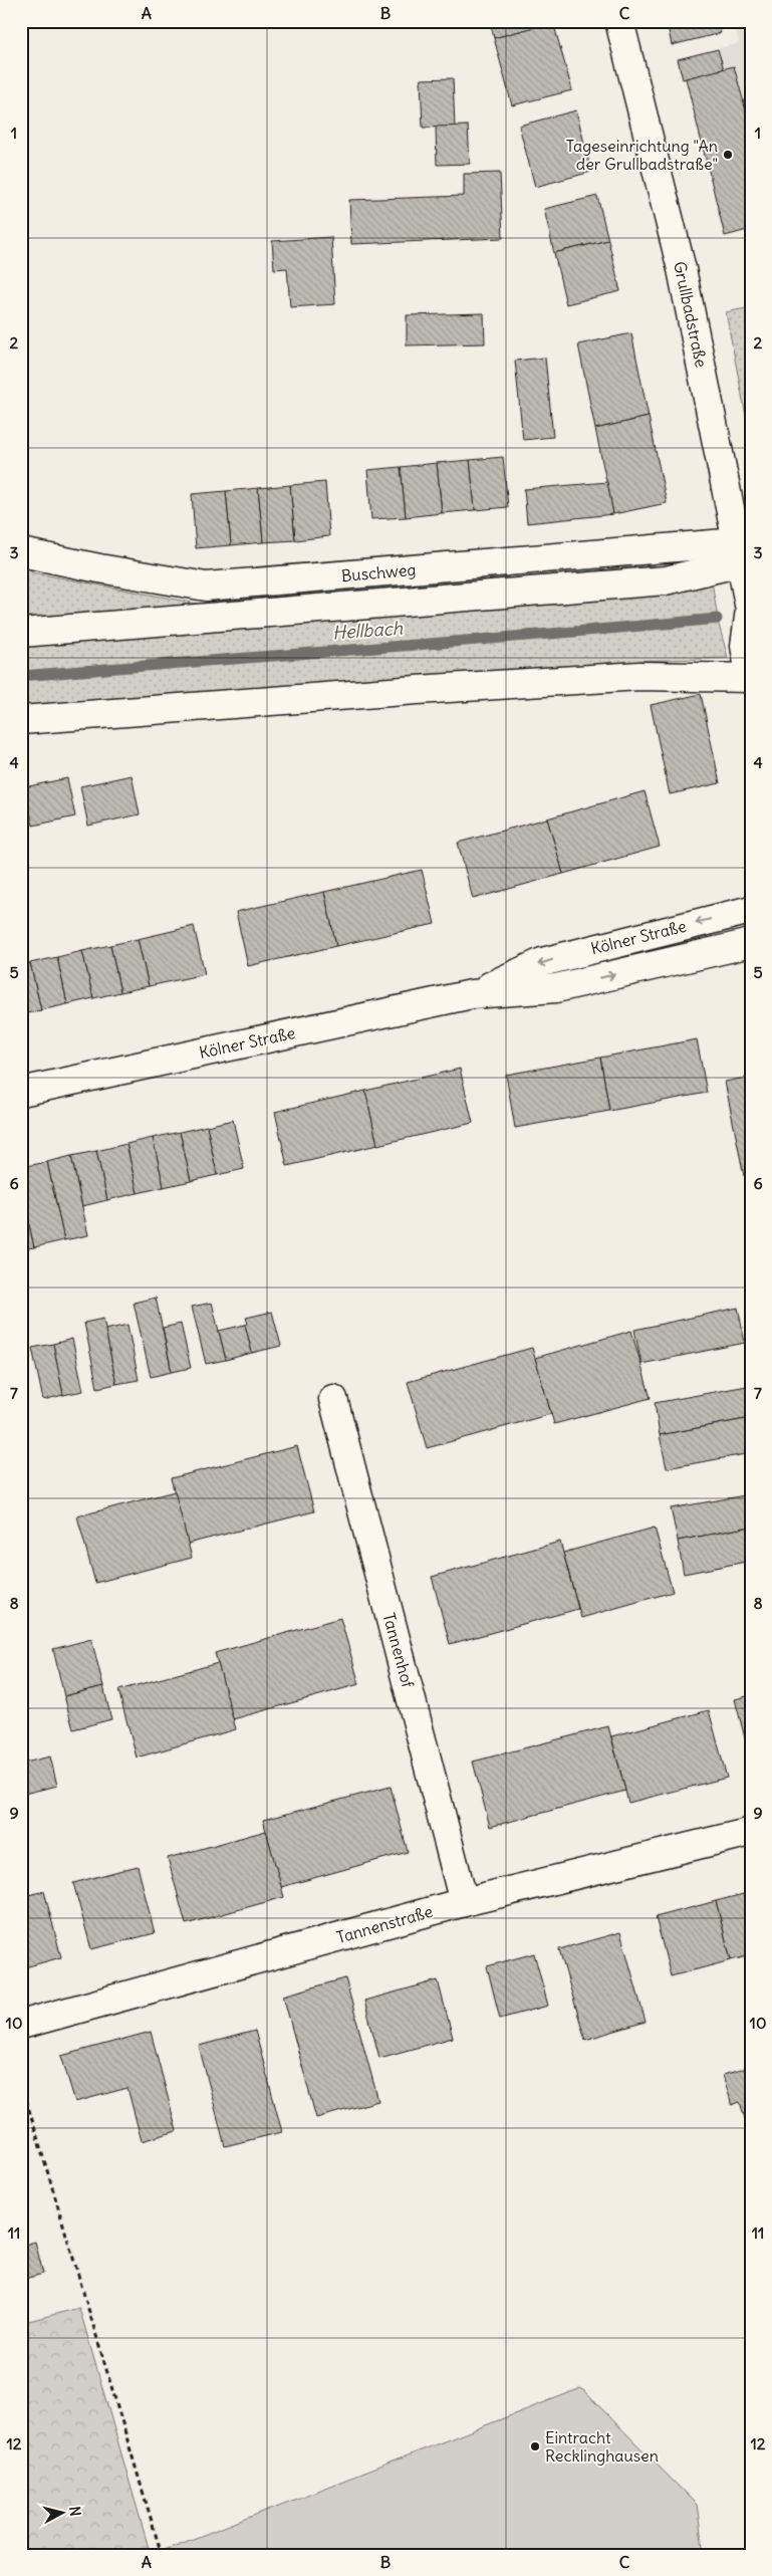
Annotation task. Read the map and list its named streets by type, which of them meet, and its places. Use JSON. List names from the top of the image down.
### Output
{
  "streets": {
    "street": [
      "Grullbadstraße",
      "Buschweg",
      "Kölner Straße",
      "Tannenhof",
      "Tannenstraße"
    ]
  },
  "crossings": [
    ["Grullbadstraße", "Buschweg"],
    ["Tannenhof", "Tannenstraße"]
  ],
  "water": ["Hellbach"],
  "places": ["Tageseinrichtung \"An der Grullbadstraße\"", "Eintracht Recklinghausen"],
  "north": "right",
  "grid": {
    "columns": ["A", "B", "C"],
    "rows": [
      "1",
      "2",
      "3",
      "4",
      "5",
      "6",
      "7",
      "8",
      "9",
      "10",
      "11",
      "12"
    ]
  }
}
